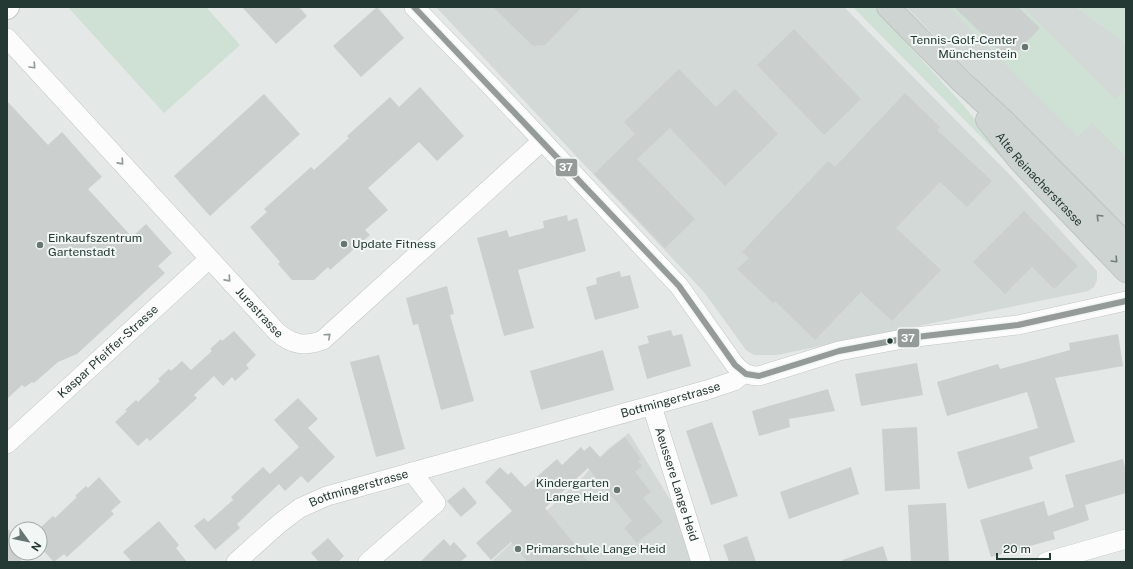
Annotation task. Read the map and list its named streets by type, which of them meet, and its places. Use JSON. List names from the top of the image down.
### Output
{
  "streets": {
    "main road": ["Alte Reinacherstrasse"],
    "street": [
      "Jurastrasse",
      "Kaspar Pfeiffer-Strasse",
      "Bottmingerstrasse",
      "Aeussere Lange Heid"
    ]
  },
  "crossings": [
    ["Jurastrasse", "Kaspar Pfeiffer-Strasse"],
    ["Bottmingerstrasse", "Aeussere Lange Heid"]
  ],
  "places": [
    "Tennis-Golf-Center Münchenstein",
    "Update Fitness",
    "Einkaufszentrum Gartenstadt",
    "Kindergarten Lange Heid",
    "Primarschule Lange Heid"
  ],
  "lines": ["transit line 37"],
  "scale_bar": "20 m",
  "north": "bottom right"
}
